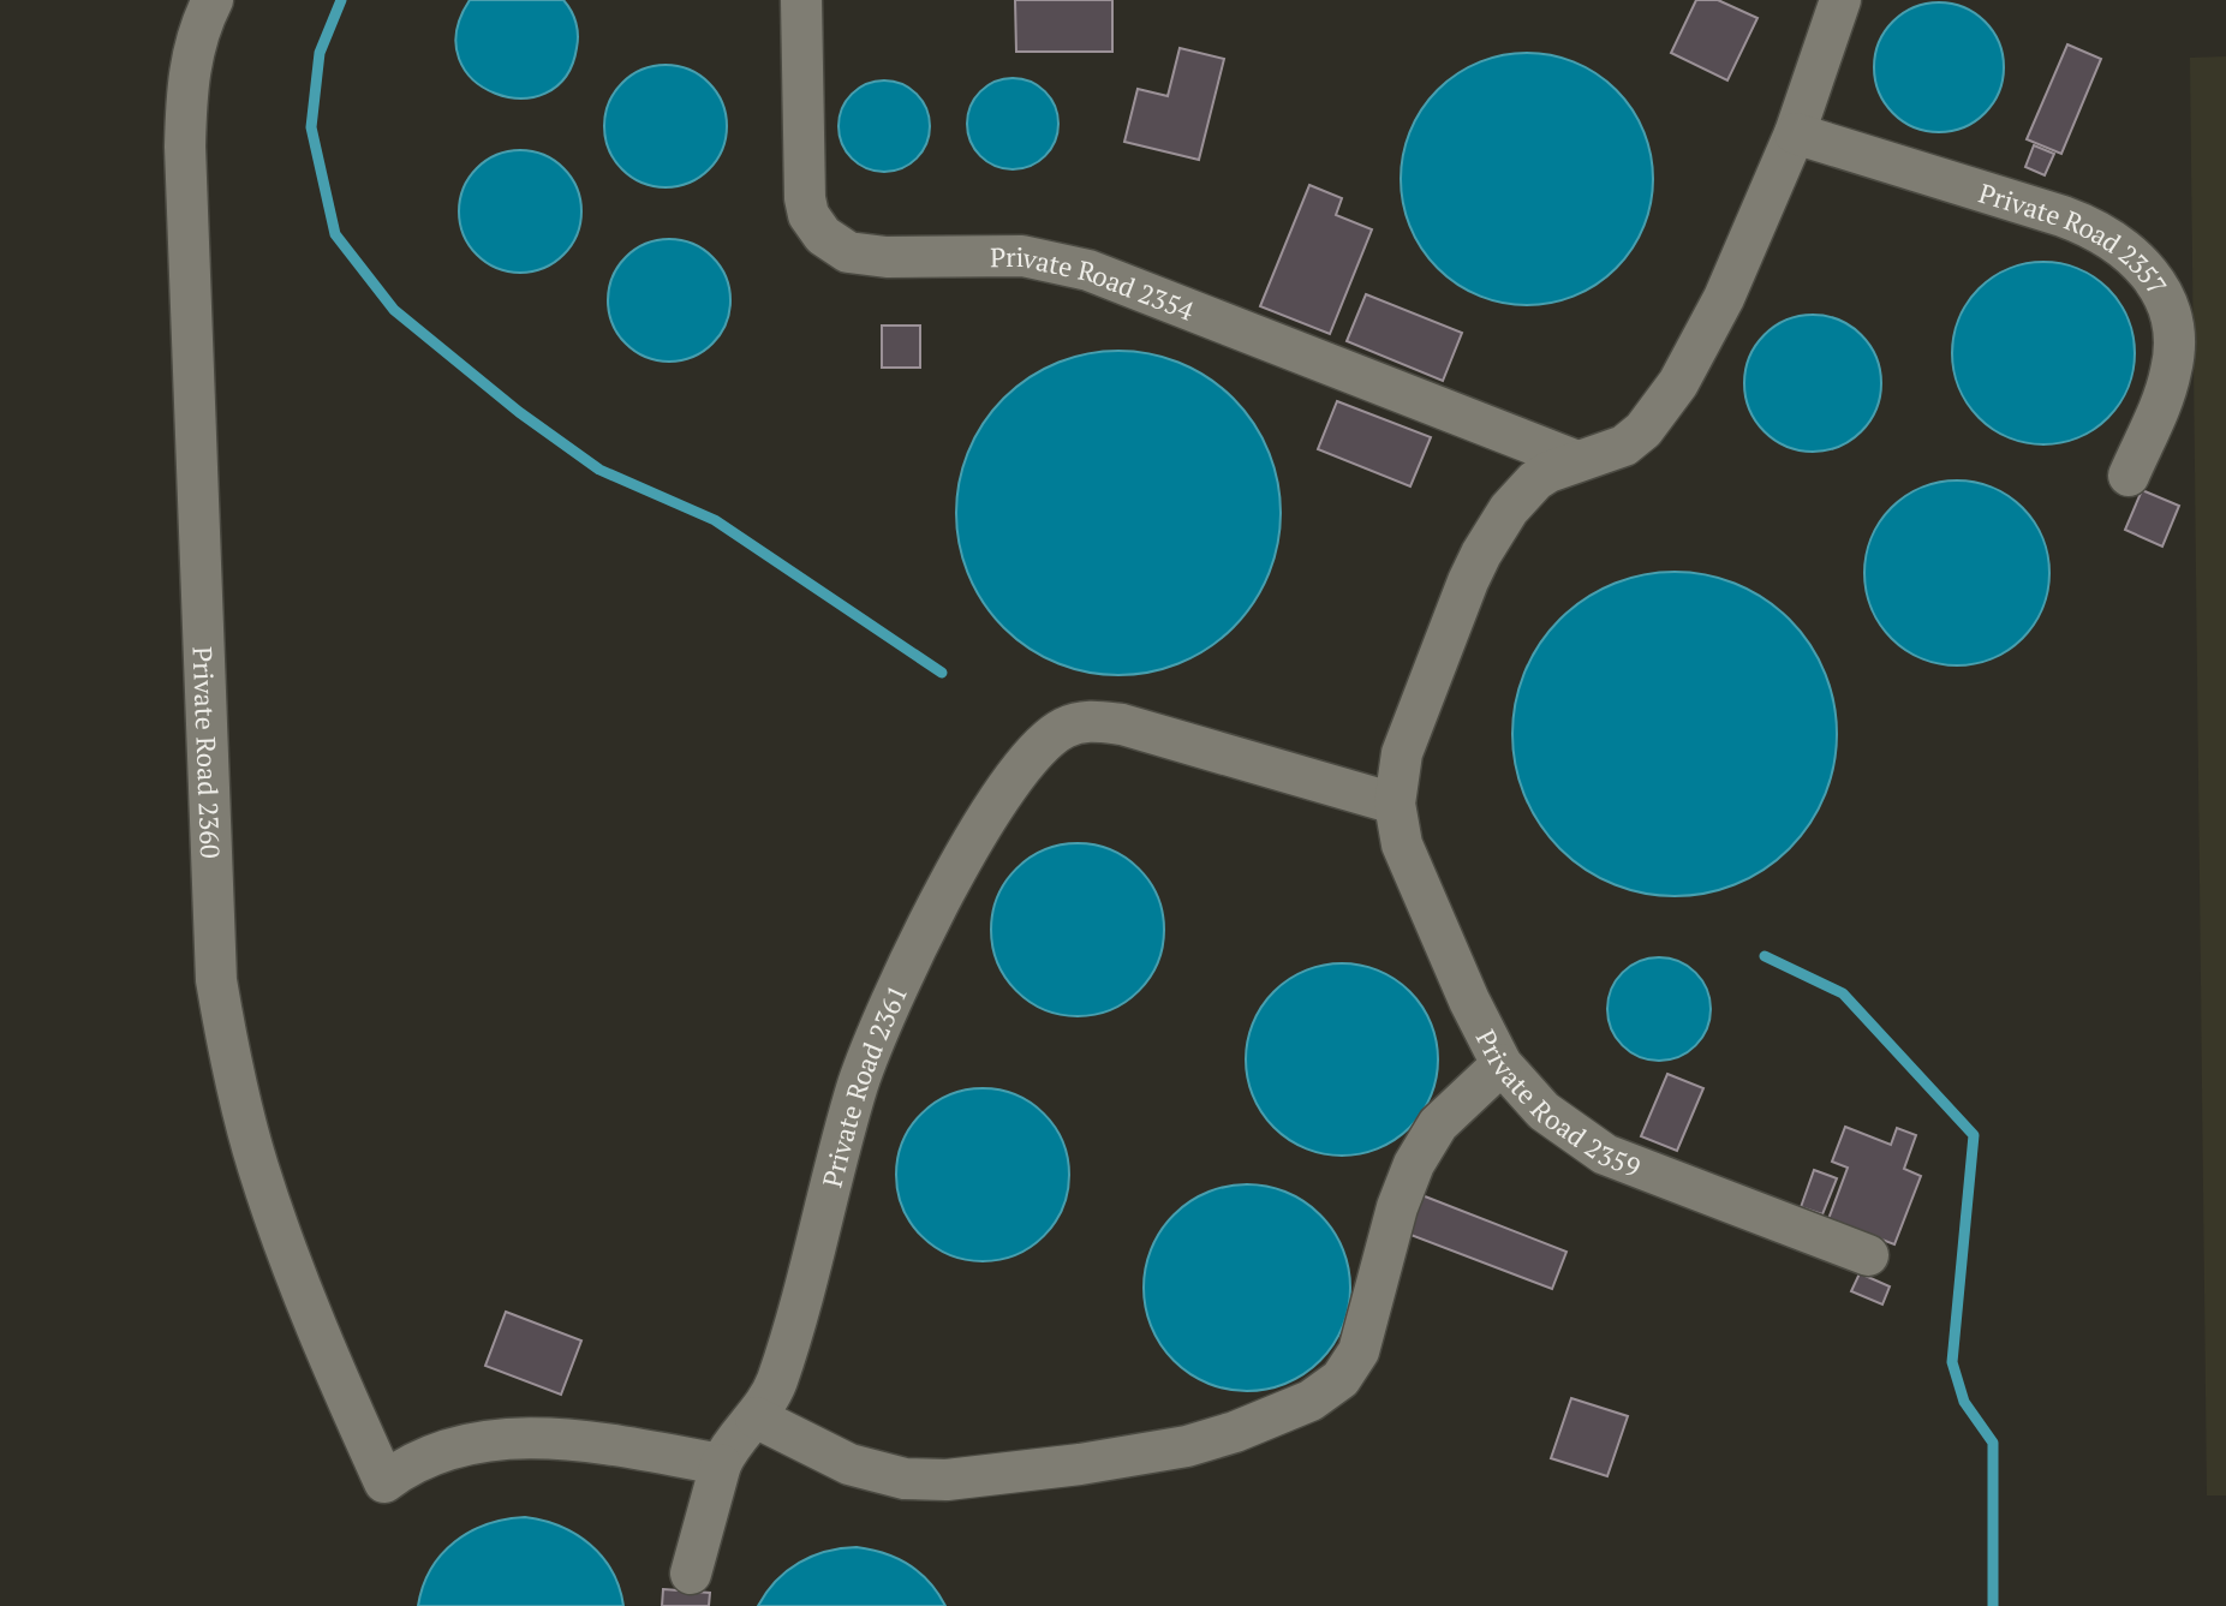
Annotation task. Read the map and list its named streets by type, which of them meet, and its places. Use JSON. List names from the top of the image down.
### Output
{
  "streets": {
    "lane": [
      "Private Road 2357",
      "Private Road 2354",
      "Private Road 2360",
      "Private Road 2361",
      "Private Road 2359"
    ]
  },
  "crossings": [
    ["Private Road 2360", "Private Road 2361"],
    ["Private Road 2361", "Private Road 2359"]
  ]
}
